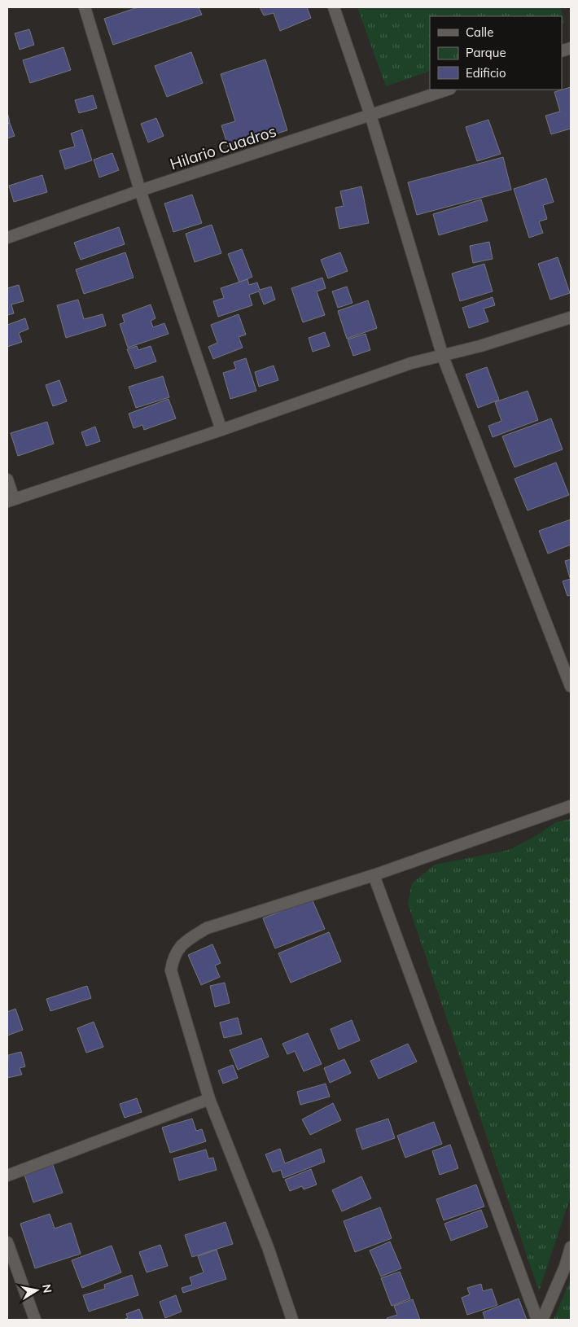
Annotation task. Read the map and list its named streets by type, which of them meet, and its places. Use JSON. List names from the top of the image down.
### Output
{
  "streets": {
    "street": ["Hilario Cuadros"]
  },
  "legend": ["Calle", "Parque", "Edificio"],
  "north": "right"
}
